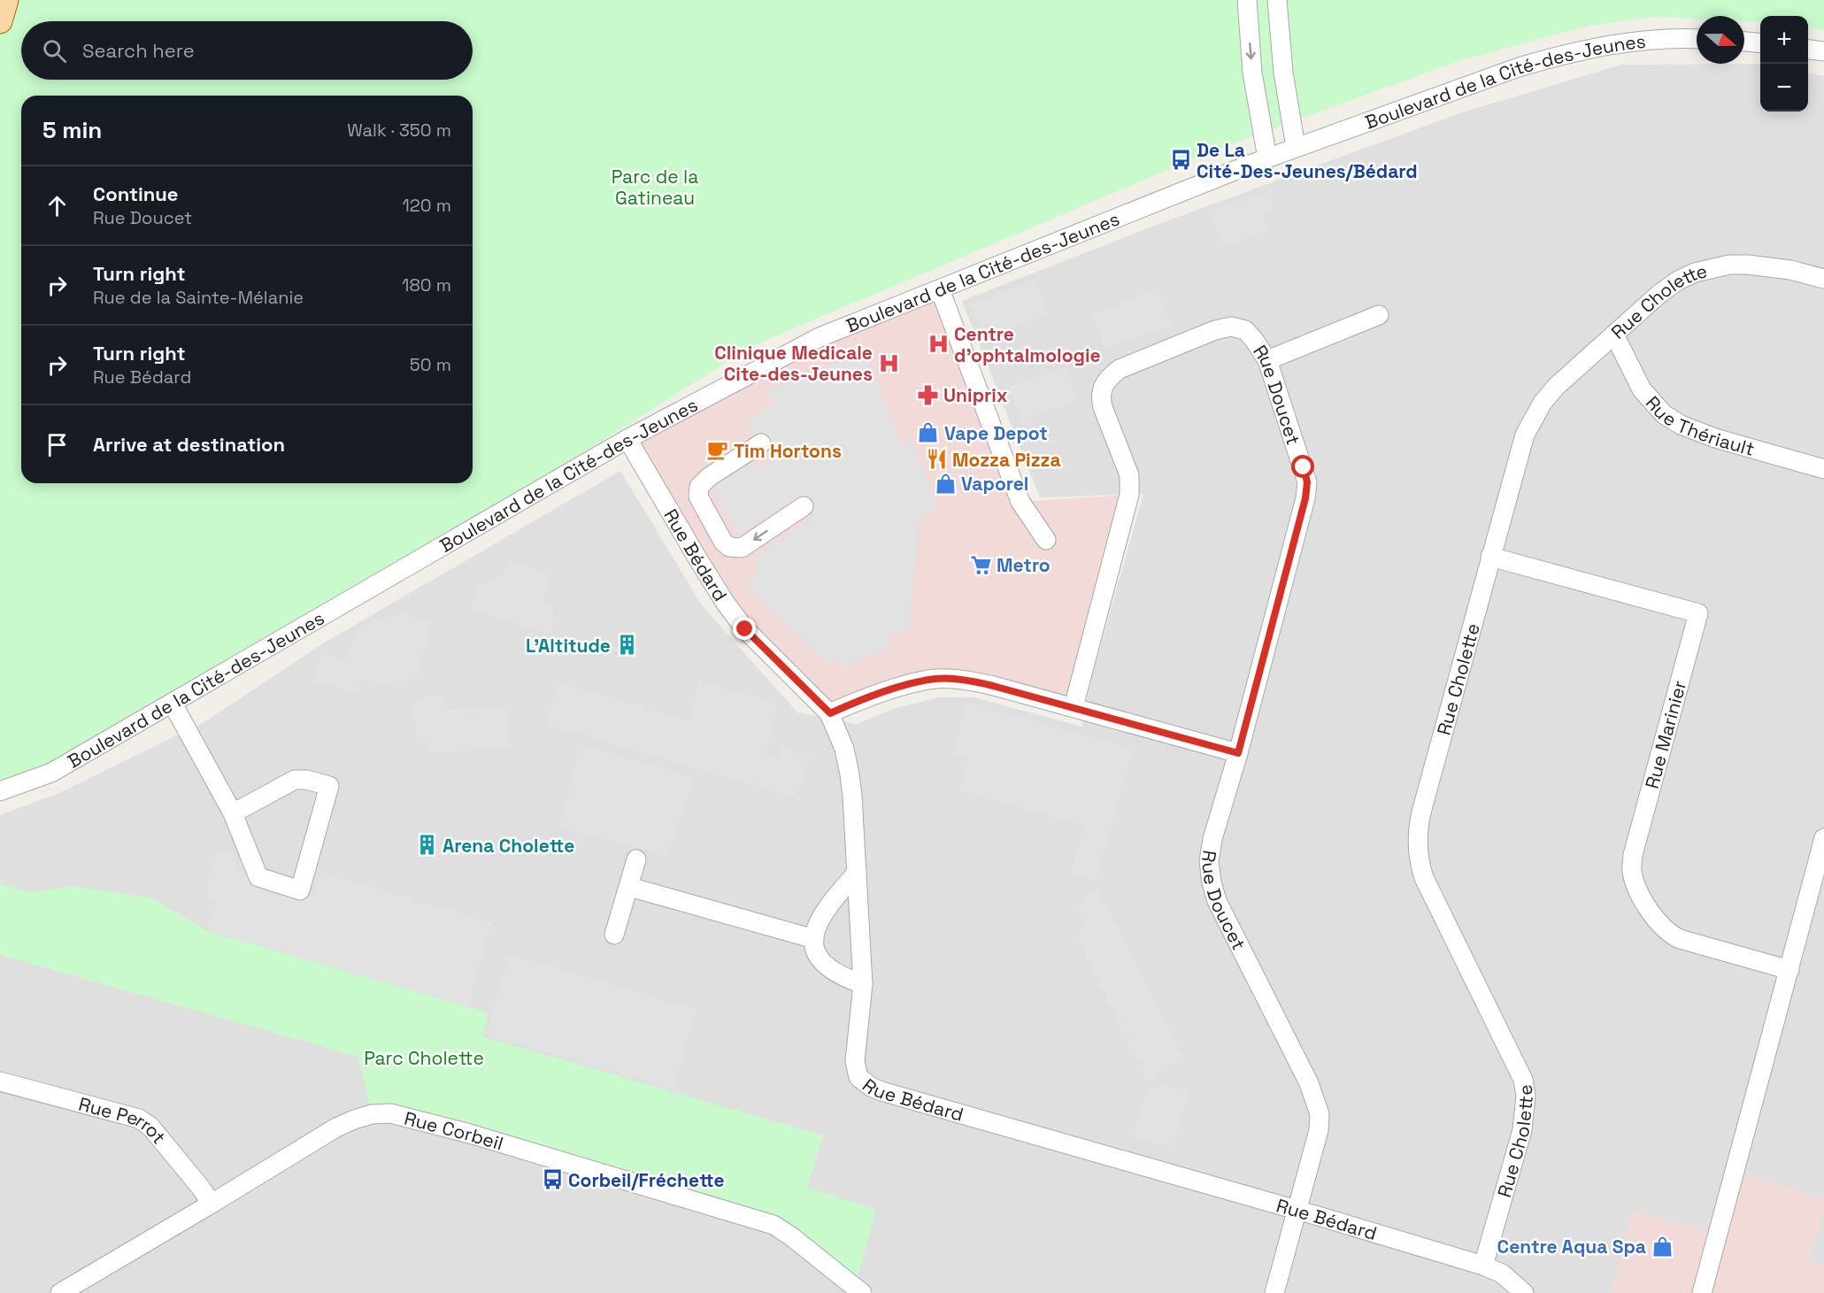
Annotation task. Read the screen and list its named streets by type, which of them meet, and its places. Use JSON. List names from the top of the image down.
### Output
{
  "streets": {
    "street": [
      "Boulevard de la Cité-des-Jeunes",
      "Rue Cholette",
      "Rue Doucet",
      "Rue Thériault",
      "Rue Bédard",
      "Rue Marinier",
      "Rue Perrot",
      "Rue Corbeil"
    ]
  },
  "crossings": [
    ["Boulevard de la Cité-des-Jeunes", "Rue Bédard"],
    ["Rue Cholette", "Rue Thériault"],
    ["Rue Cholette", "Rue Bédard"],
    ["Rue Cholette", "Rue Marinier"],
    ["Rue Doucet", "Rue Bédard"],
    ["Rue Perrot", "Rue Corbeil"]
  ],
  "parks": ["Parc de la Gatineau", "Parc Cholette"],
  "places": {
    "bus stop": ["De La Cité-Des-Jeunes/Bédard", "Corbeil/Fréchette"],
    "hospital": ["Centre d'ophtalmologie", "Clinique Medicale Cite-des-Jeunes"],
    "pharmacy": ["Uniprix"],
    "shop": ["Vape Depot", "Vaporel", "Centre Aqua Spa"],
    "cafe": ["Tim Hortons"],
    "restaurant": ["Mozza Pizza"],
    "supermarket": ["Metro"],
    "building": ["L'Altitude", "Arena Cholette"]
  },
  "north": "right",
  "page": {
    "map_buttons": ["+", "−"],
    "search": "Search here",
    "heading": ["5 min", "Walk · 350 m"],
    "list": [
      ["Continue", "Rue Doucet", "120 m"],
      ["Turn right", "Rue de la Sainte-Mélanie", "180 m"],
      ["Turn right", "Rue Bédard", "50 m"],
      "Arrive at destination"
    ]
  }
}
